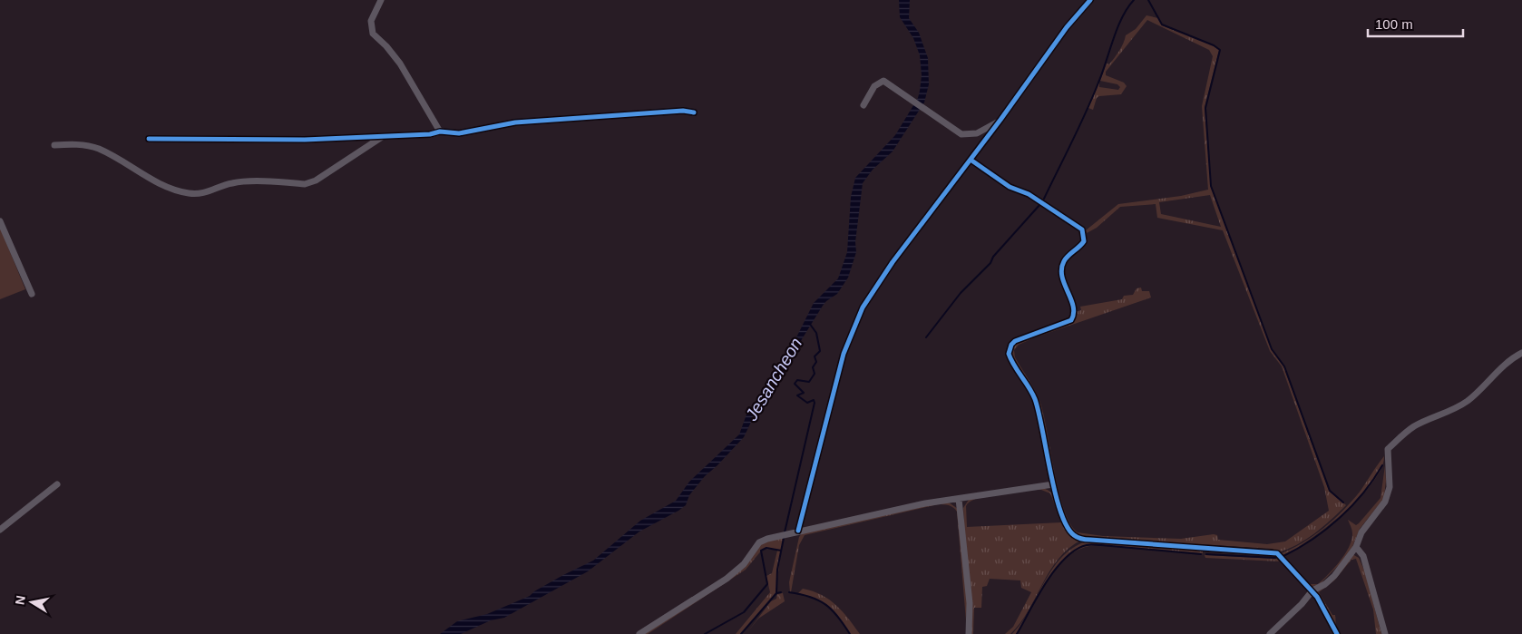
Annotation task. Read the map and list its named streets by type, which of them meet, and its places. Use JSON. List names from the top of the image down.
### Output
{
  "water": ["Jesancheon"],
  "scale_bar": "100 m",
  "north": "left"
}
